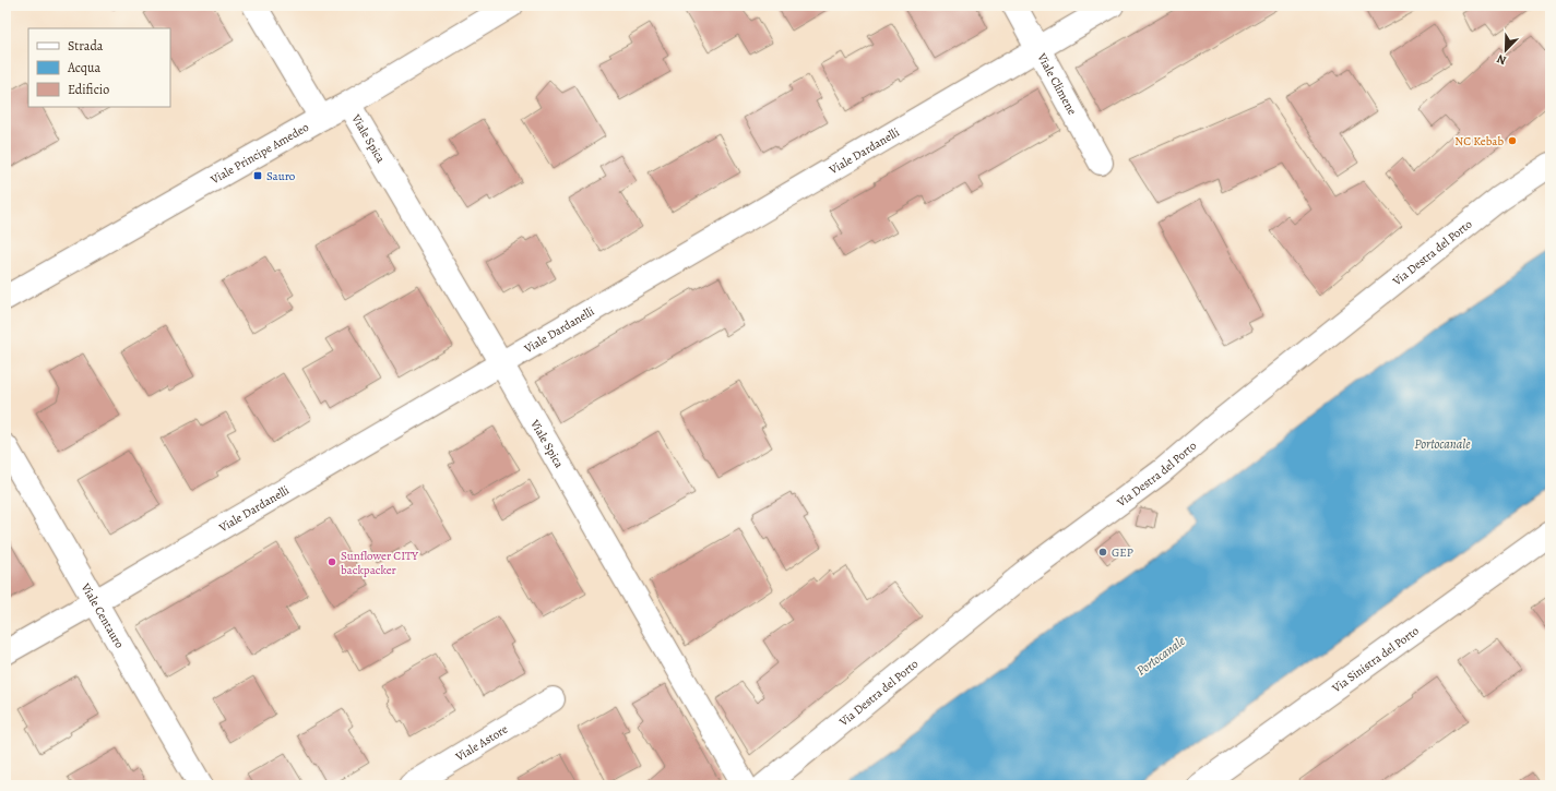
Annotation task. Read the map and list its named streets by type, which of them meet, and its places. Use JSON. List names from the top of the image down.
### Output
{
  "streets": {
    "street": [
      "Viale Climene",
      "Viale Spica",
      "Viale Dardanelli",
      "Viale Principe Amedeo",
      "Via Destra del Porto",
      "Viale Centauro",
      "Via Sinistra del Porto",
      "Viale Astore"
    ]
  },
  "crossings": [
    ["Viale Climene", "Viale Dardanelli"],
    ["Viale Spica", "Viale Dardanelli"],
    ["Viale Spica", "Viale Principe Amedeo"],
    ["Viale Dardanelli", "Viale Centauro"]
  ],
  "water": ["Portocanale"],
  "places": {
    "other": ["NC Kebab", "GEP", "Sunflower CITY backpacker"],
    "transit": ["Sauro"]
  },
  "legend": ["Strada", "Acqua", "Edificio"],
  "north": "bottom left"
}
